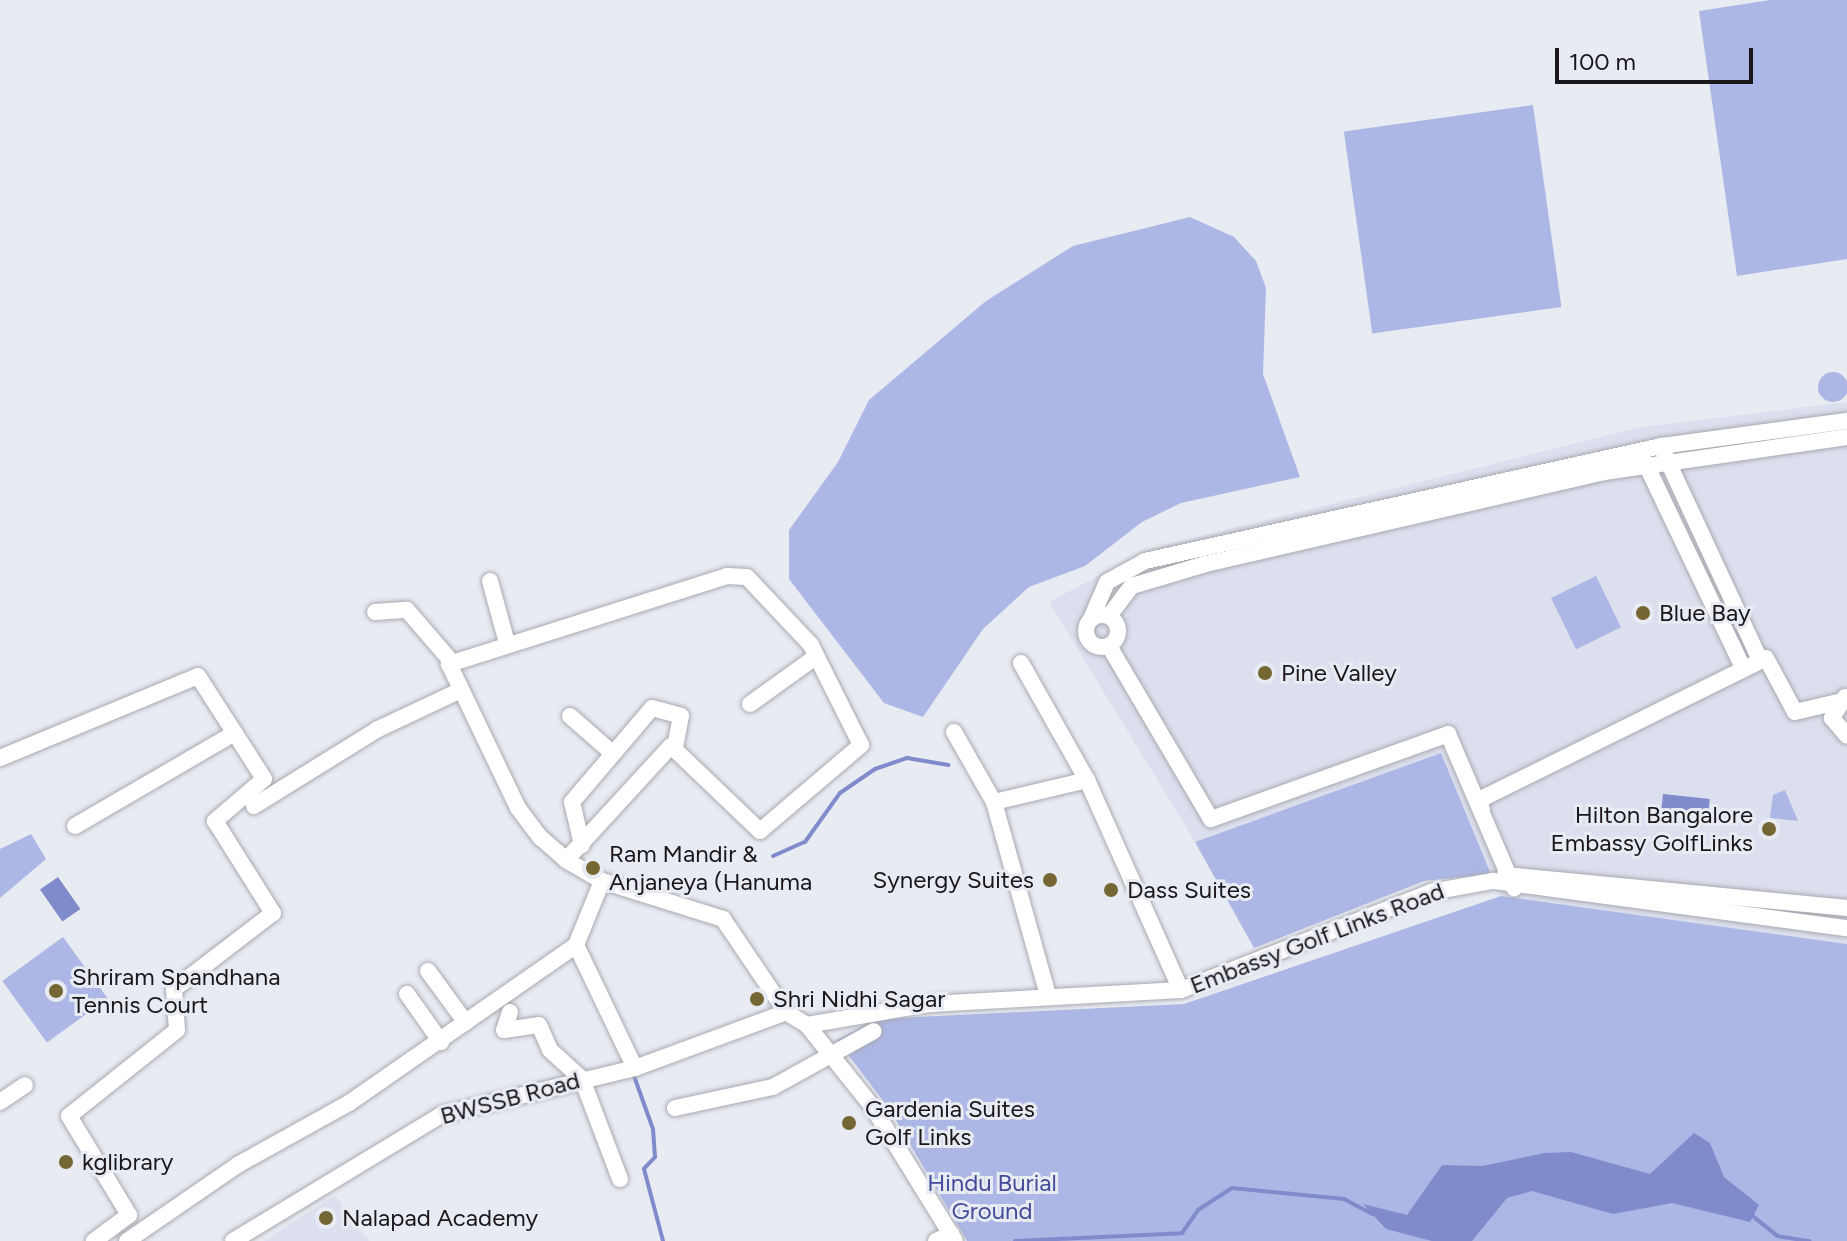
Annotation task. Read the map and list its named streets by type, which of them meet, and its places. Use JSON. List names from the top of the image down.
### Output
{
  "streets": {
    "street": ["Embassy Golf Links Road", "BWSSB Road"]
  },
  "parks": ["Hindu Burial Ground"],
  "places": [
    "Blue Bay",
    "Pine Valley",
    "Hilton Bangalore Embassy GolfLinks",
    "Ram Mandir & Anjaneya (Hanuma",
    "Synergy Suites",
    "Dass Suites",
    "Shriram Spandhana Tennis Court",
    "Shri Nidhi Sagar",
    "Gardenia Suites Golf Links",
    "kglibrary",
    "Nalapad Academy"
  ],
  "scale_bar": "100 m"
}
